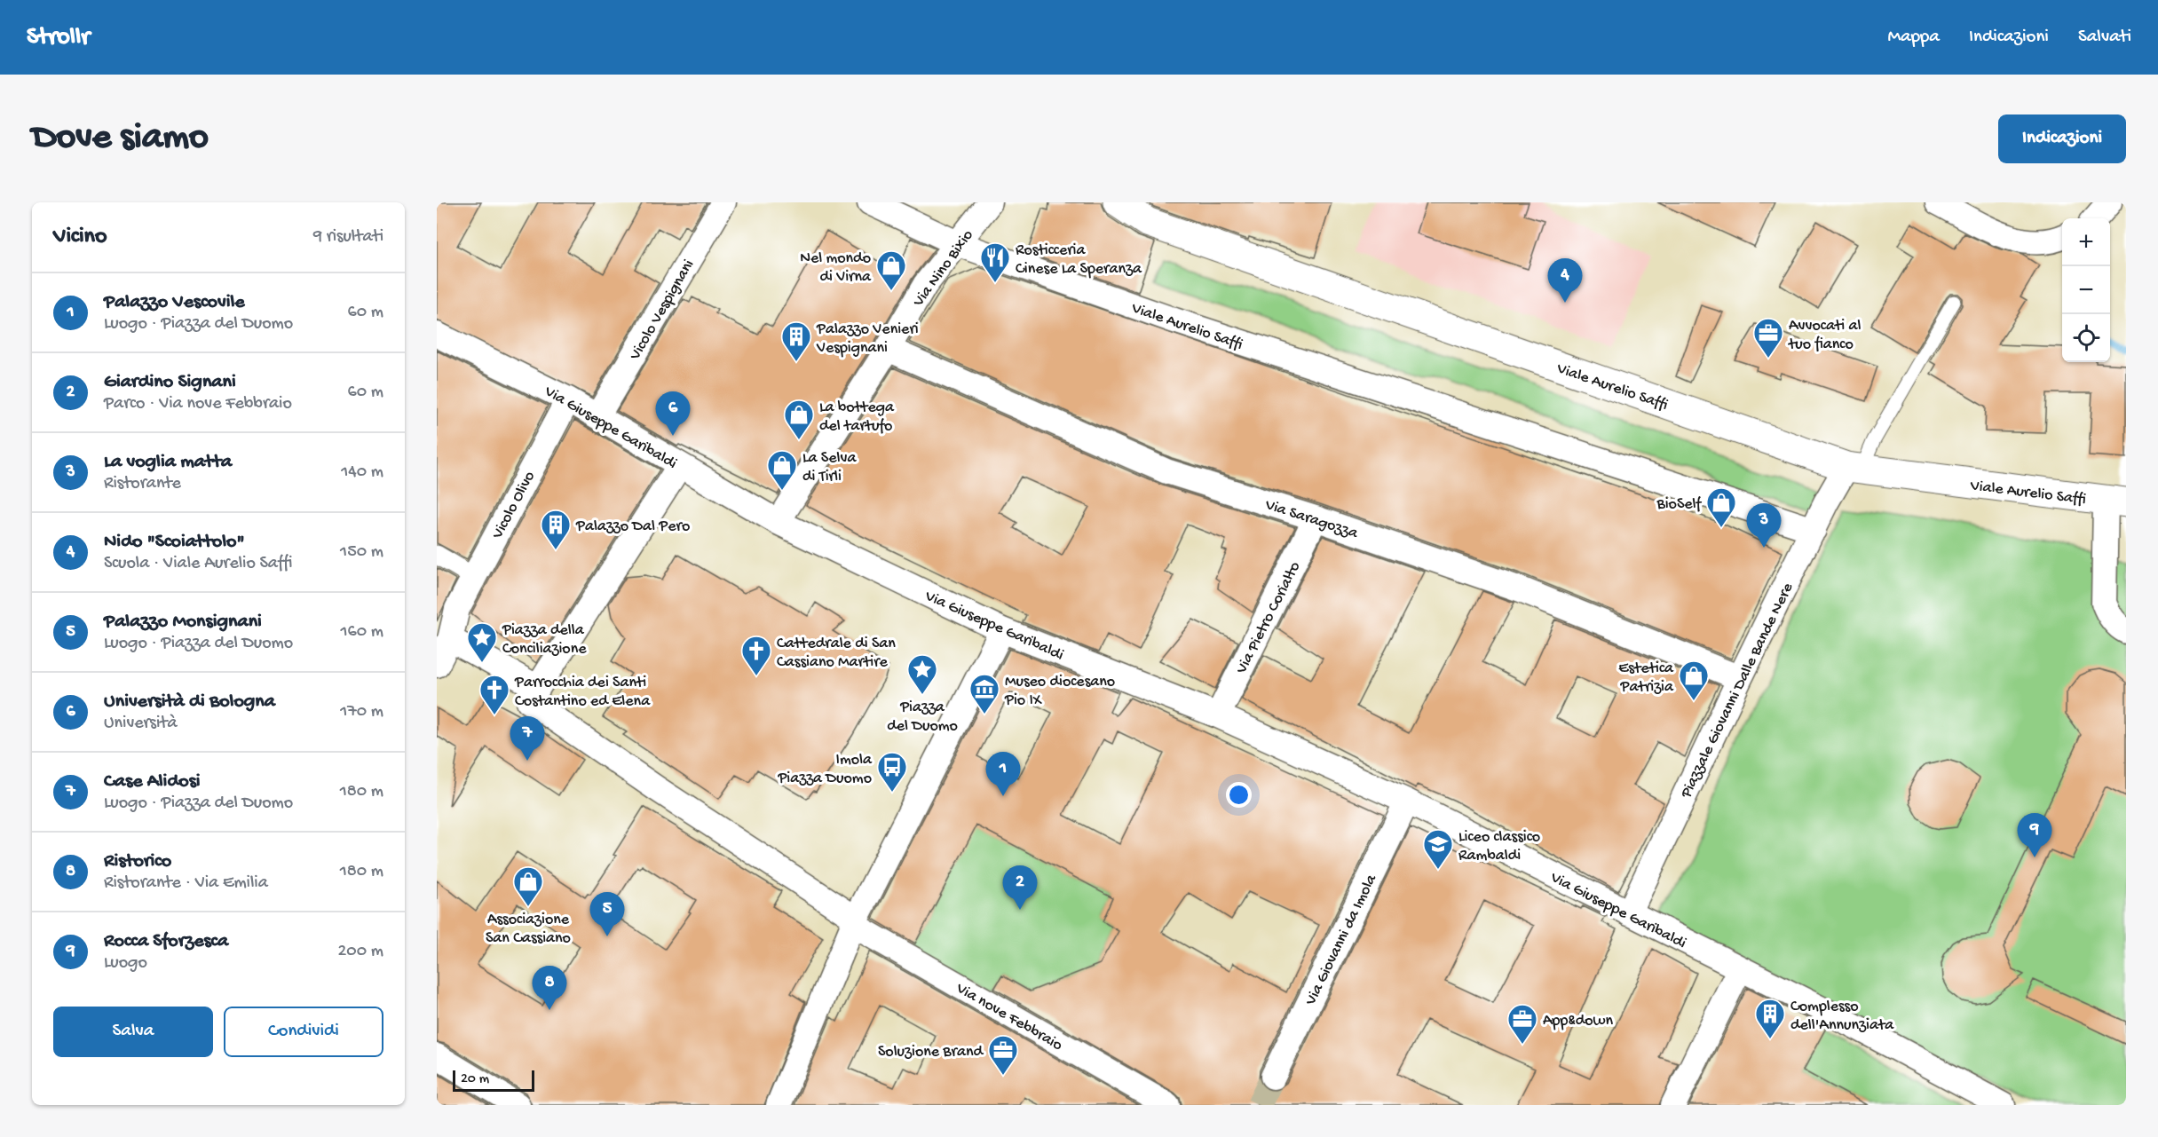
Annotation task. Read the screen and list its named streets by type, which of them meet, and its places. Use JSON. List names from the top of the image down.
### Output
{
  "streets": {
    "street": [
      "Via Nino Bixio",
      "Vicolo Vespignani",
      "Viale Aurelio Saffi",
      "Via Giuseppe Garibaldi",
      "Vicolo Olivo",
      "Via Saragozza",
      "Via Pietro Corialto",
      "Piazzale Giovanni Dalle Bande Nere",
      "Via Giovanni da Imola",
      "Via nove Febbraio"
    ]
  },
  "crossings": [
    ["Via Nino Bixio", "Viale Aurelio Saffi"],
    ["Via Nino Bixio", "Via Giuseppe Garibaldi"],
    ["Via Nino Bixio", "Via Saragozza"],
    ["Vicolo Vespignani", "Via Giuseppe Garibaldi"],
    ["Viale Aurelio Saffi", "Piazzale Giovanni Dalle Bande Nere"],
    ["Via Giuseppe Garibaldi", "Vicolo Olivo"],
    ["Via Giuseppe Garibaldi", "Via Pietro Corialto"],
    ["Via Giuseppe Garibaldi", "Piazzale Giovanni Dalle Bande Nere"],
    ["Via Giuseppe Garibaldi", "Via Giovanni da Imola"],
    ["Via Saragozza", "Via Pietro Corialto"],
    ["Via Saragozza", "Piazzale Giovanni Dalle Bande Nere"]
  ],
  "places": {
    "restaurant": ["Rosticceria Cinese La Speranza"],
    "shop": [
      "Nel mondo di Virna",
      "La bottega del tartufo",
      "La Selva di Tirli",
      "BioSelf",
      "Estetica Patrizia",
      "Associazione San Cassiano"
    ],
    "office": ["Avvocati al tuo fianco", "App&down", "Soluzione Brand"],
    "building": ["Palazzo Venieri Vespignani", "Palazzo Dal Pero", "Complesso dell'Annunziata"],
    "place": ["Piazza della Conciliazione", "Piazza del Duomo"],
    "church": ["Cattedrale di San Cassiano Martire", "Parrocchia dei Santi Costantino ed Elena"],
    "museum": ["Museo diocesano Pio IX"],
    "bus stop": ["Imola Piazza Duomo"],
    "school or university": ["Liceo classico Rambaldi"]
  },
  "scale_bar": "20 m",
  "page": {
    "header": "Strollr",
    "nav": ["Mappa", "Indicazioni", "Salvati"],
    "buttons": [
      "Indicazioni",
      ["Salva", "Condividi"]
    ],
    "title": "Dove siamo",
    "heading": ["Vicino", "9 risultati"],
    "map_buttons": ["+", "−"],
    "pins": [
      "4",
      "6",
      "3",
      "7",
      "1",
      "9",
      "2",
      "5",
      "8"
    ],
    "list": [
      {
        "mark": "1",
        "name": "Palazzo Vescovile",
        "note": "Luogo · Piazza del Duomo",
        "value": "60 m"
      },
      {
        "mark": "2",
        "name": "Giardino Signani",
        "note": "Parco · Via nove Febbraio",
        "value": "60 m"
      },
      {
        "mark": "3",
        "name": "La voglia matta",
        "note": "Ristorante",
        "value": "140 m"
      },
      {
        "mark": "4",
        "name": "Nido \"Scoiattolo\"",
        "note": "Scuola · Viale Aurelio Saffi",
        "value": "150 m"
      },
      {
        "mark": "5",
        "name": "Palazzo Monsignani",
        "note": "Luogo · Piazza del Duomo",
        "value": "160 m"
      },
      {
        "mark": "6",
        "name": "Università di Bologna",
        "note": "Università",
        "value": "170 m"
      },
      {
        "mark": "7",
        "name": "Case Alidosi",
        "note": "Luogo · Piazza del Duomo",
        "value": "180 m"
      },
      {
        "mark": "8",
        "name": "Ristorico",
        "note": "Ristorante · Via Emilia",
        "value": "180 m"
      },
      {
        "mark": "9",
        "name": "Rocca Sforzesca",
        "note": "Luogo",
        "value": "200 m"
      }
    ],
    "scale": "20 m"
  }
}
